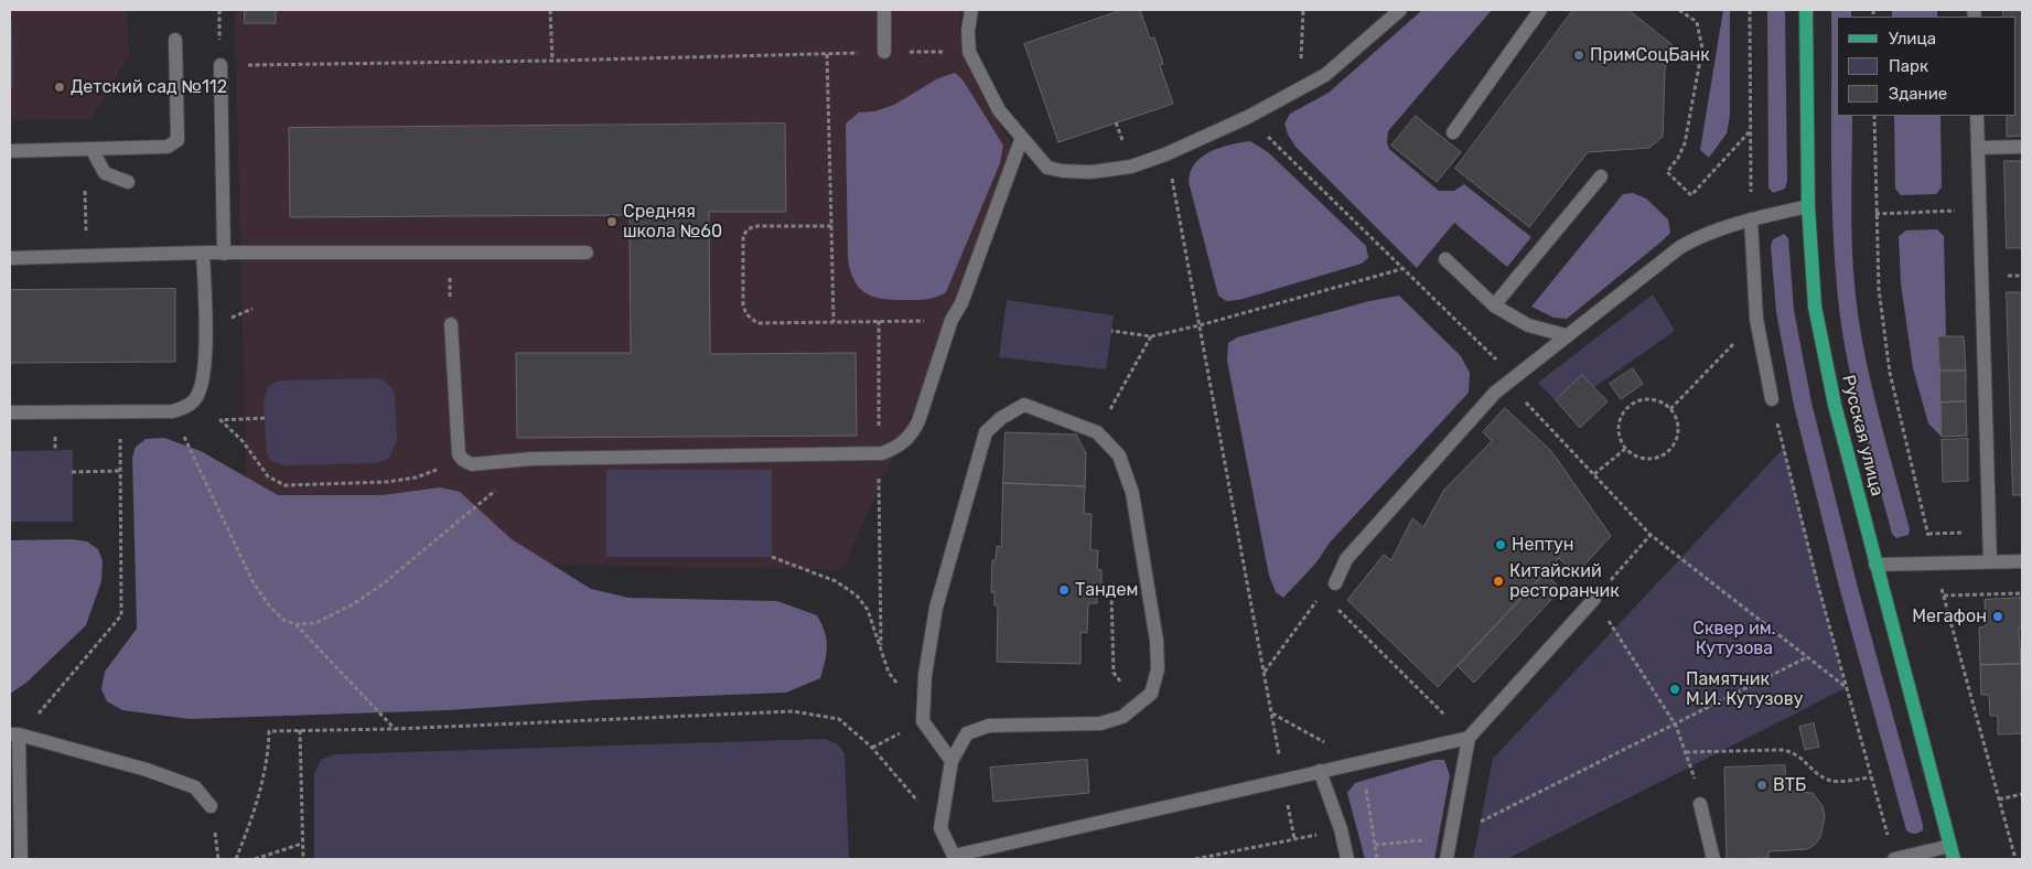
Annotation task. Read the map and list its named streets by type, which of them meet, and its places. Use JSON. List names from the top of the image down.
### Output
{
  "streets": {
    "main road": ["Русская улица"]
  },
  "parks": ["Cквер им. Кутузова"],
  "places": [
    "ПримСоцБанк",
    "Детский сад №112",
    "Средняя школа №60",
    "Нептун",
    "Китайский ресторанчик",
    "Тандем",
    "Мегафон",
    "Памятник М.И. Кутузову",
    "ВТБ"
  ],
  "legend": ["Улица", "Парк", "Здание"]
}
